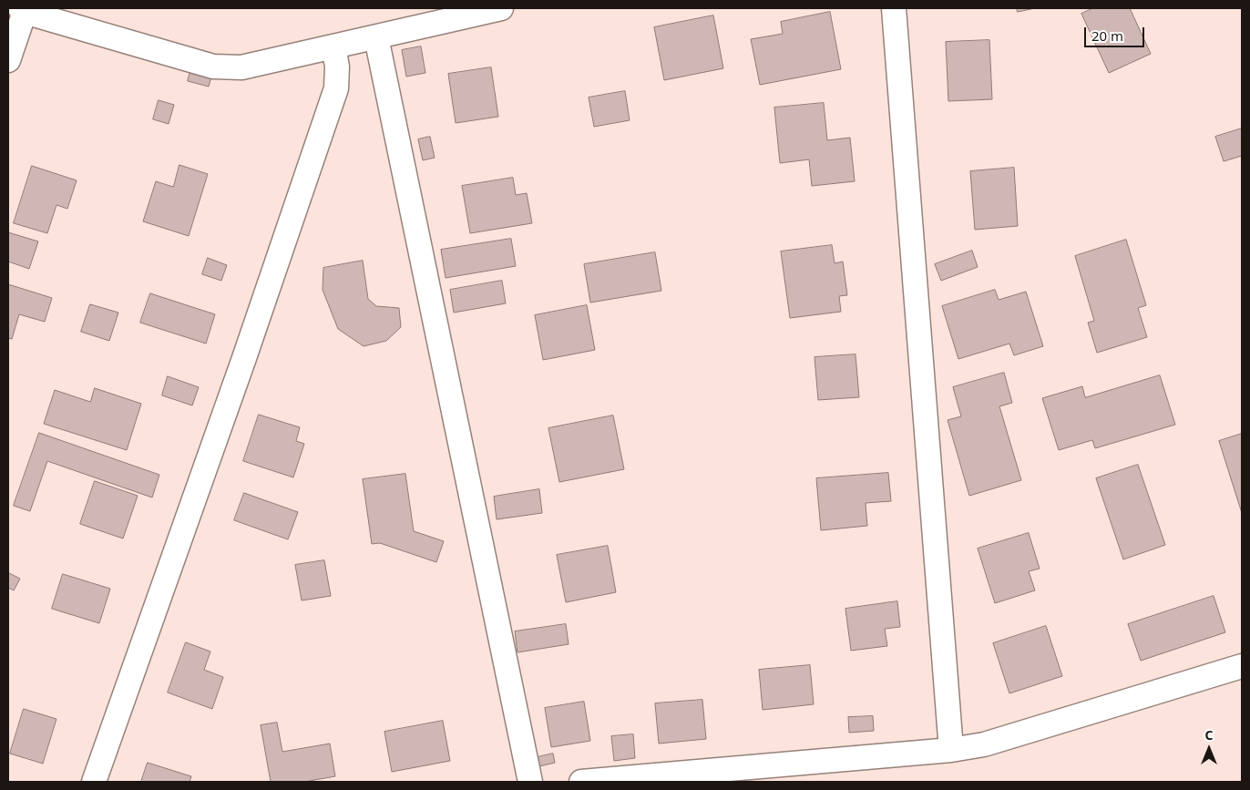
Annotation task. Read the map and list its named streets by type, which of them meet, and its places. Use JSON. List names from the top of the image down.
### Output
{
  "scale_bar": "20 m",
  "north": "top"
}
